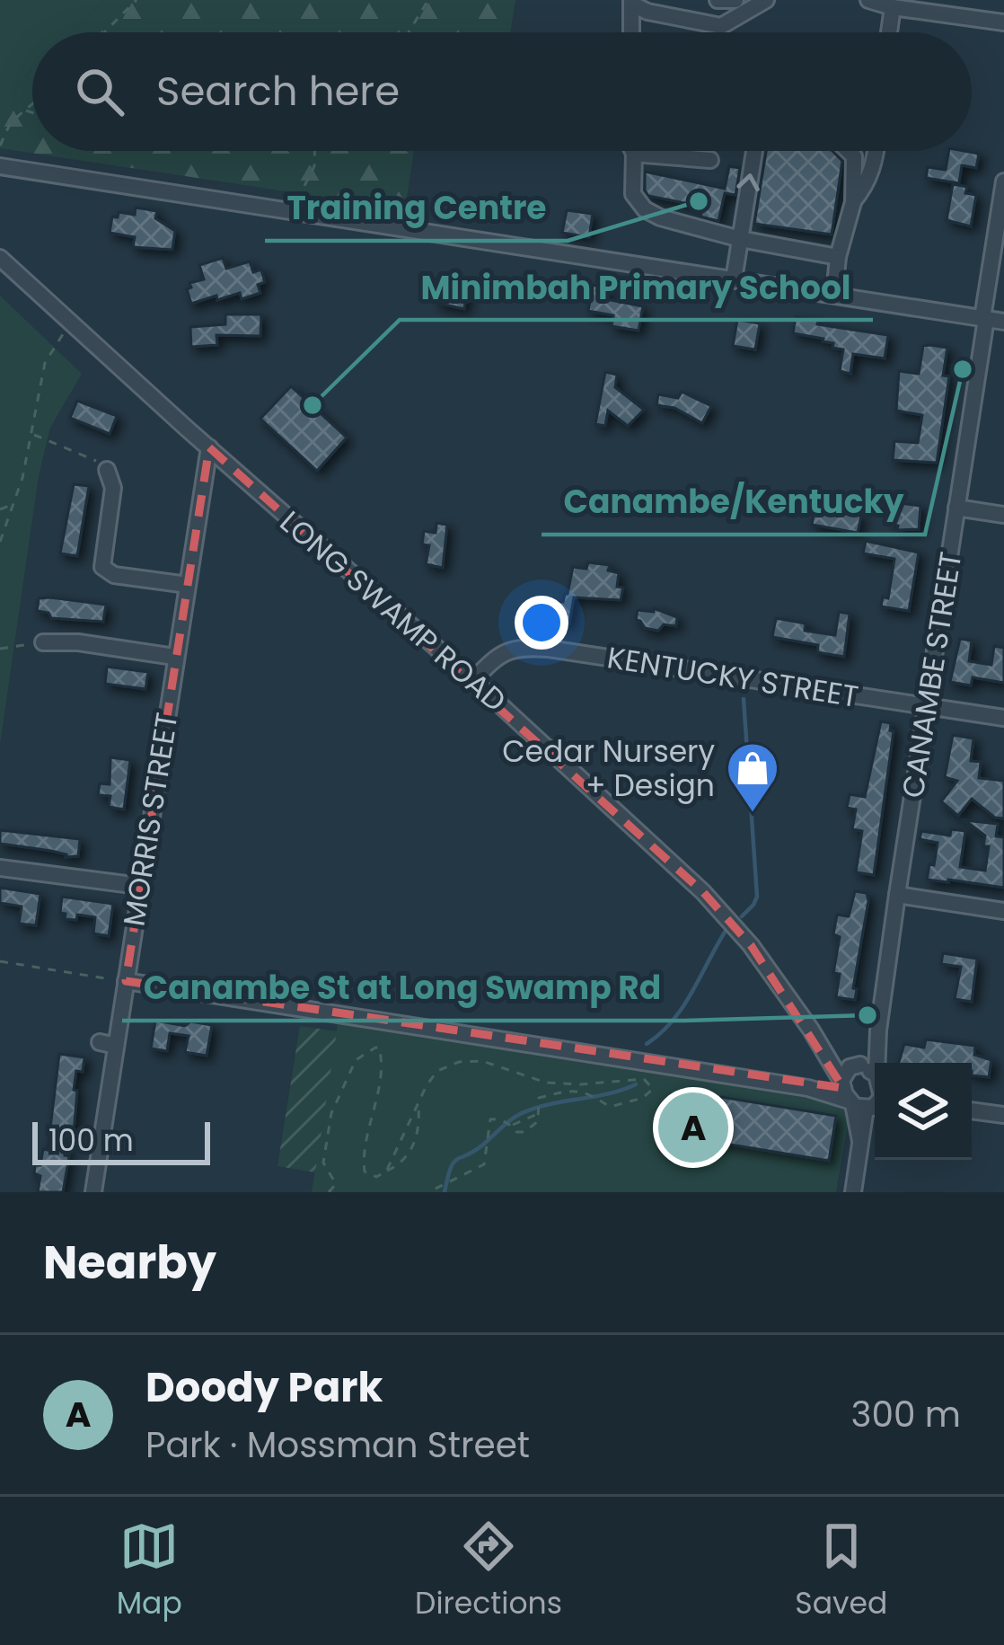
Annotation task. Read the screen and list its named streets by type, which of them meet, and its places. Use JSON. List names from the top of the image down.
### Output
{
  "streets": {
    "street": [
      "LONG SWAMP ROAD",
      "CANAMBE STREET",
      "KENTUCKY STREET",
      "MORRIS STREET"
    ]
  },
  "crossings": [
    ["LONG SWAMP ROAD", "CANAMBE STREET"],
    ["LONG SWAMP ROAD", "KENTUCKY STREET"],
    ["LONG SWAMP ROAD", "MORRIS STREET"],
    ["CANAMBE STREET", "KENTUCKY STREET"]
  ],
  "places": {
    "other": [
      "Training Centre",
      "Canambe/Kentucky",
      "Minimbah Primary School",
      "Canambe St at Long Swamp Rd"
    ],
    "shop": ["Cedar Nursery + Design"]
  },
  "scale_bar": "100 m",
  "page": {
    "search": "Search here",
    "pins": "A",
    "scale": "100 m",
    "heading": "Nearby",
    "list": [
      {
        "mark": "A",
        "name": "Doody Park",
        "note": "Park · Mossman Street",
        "value": "300 m"
      }
    ],
    "nav": ["Map", "Directions", "Saved"]
  }
}
